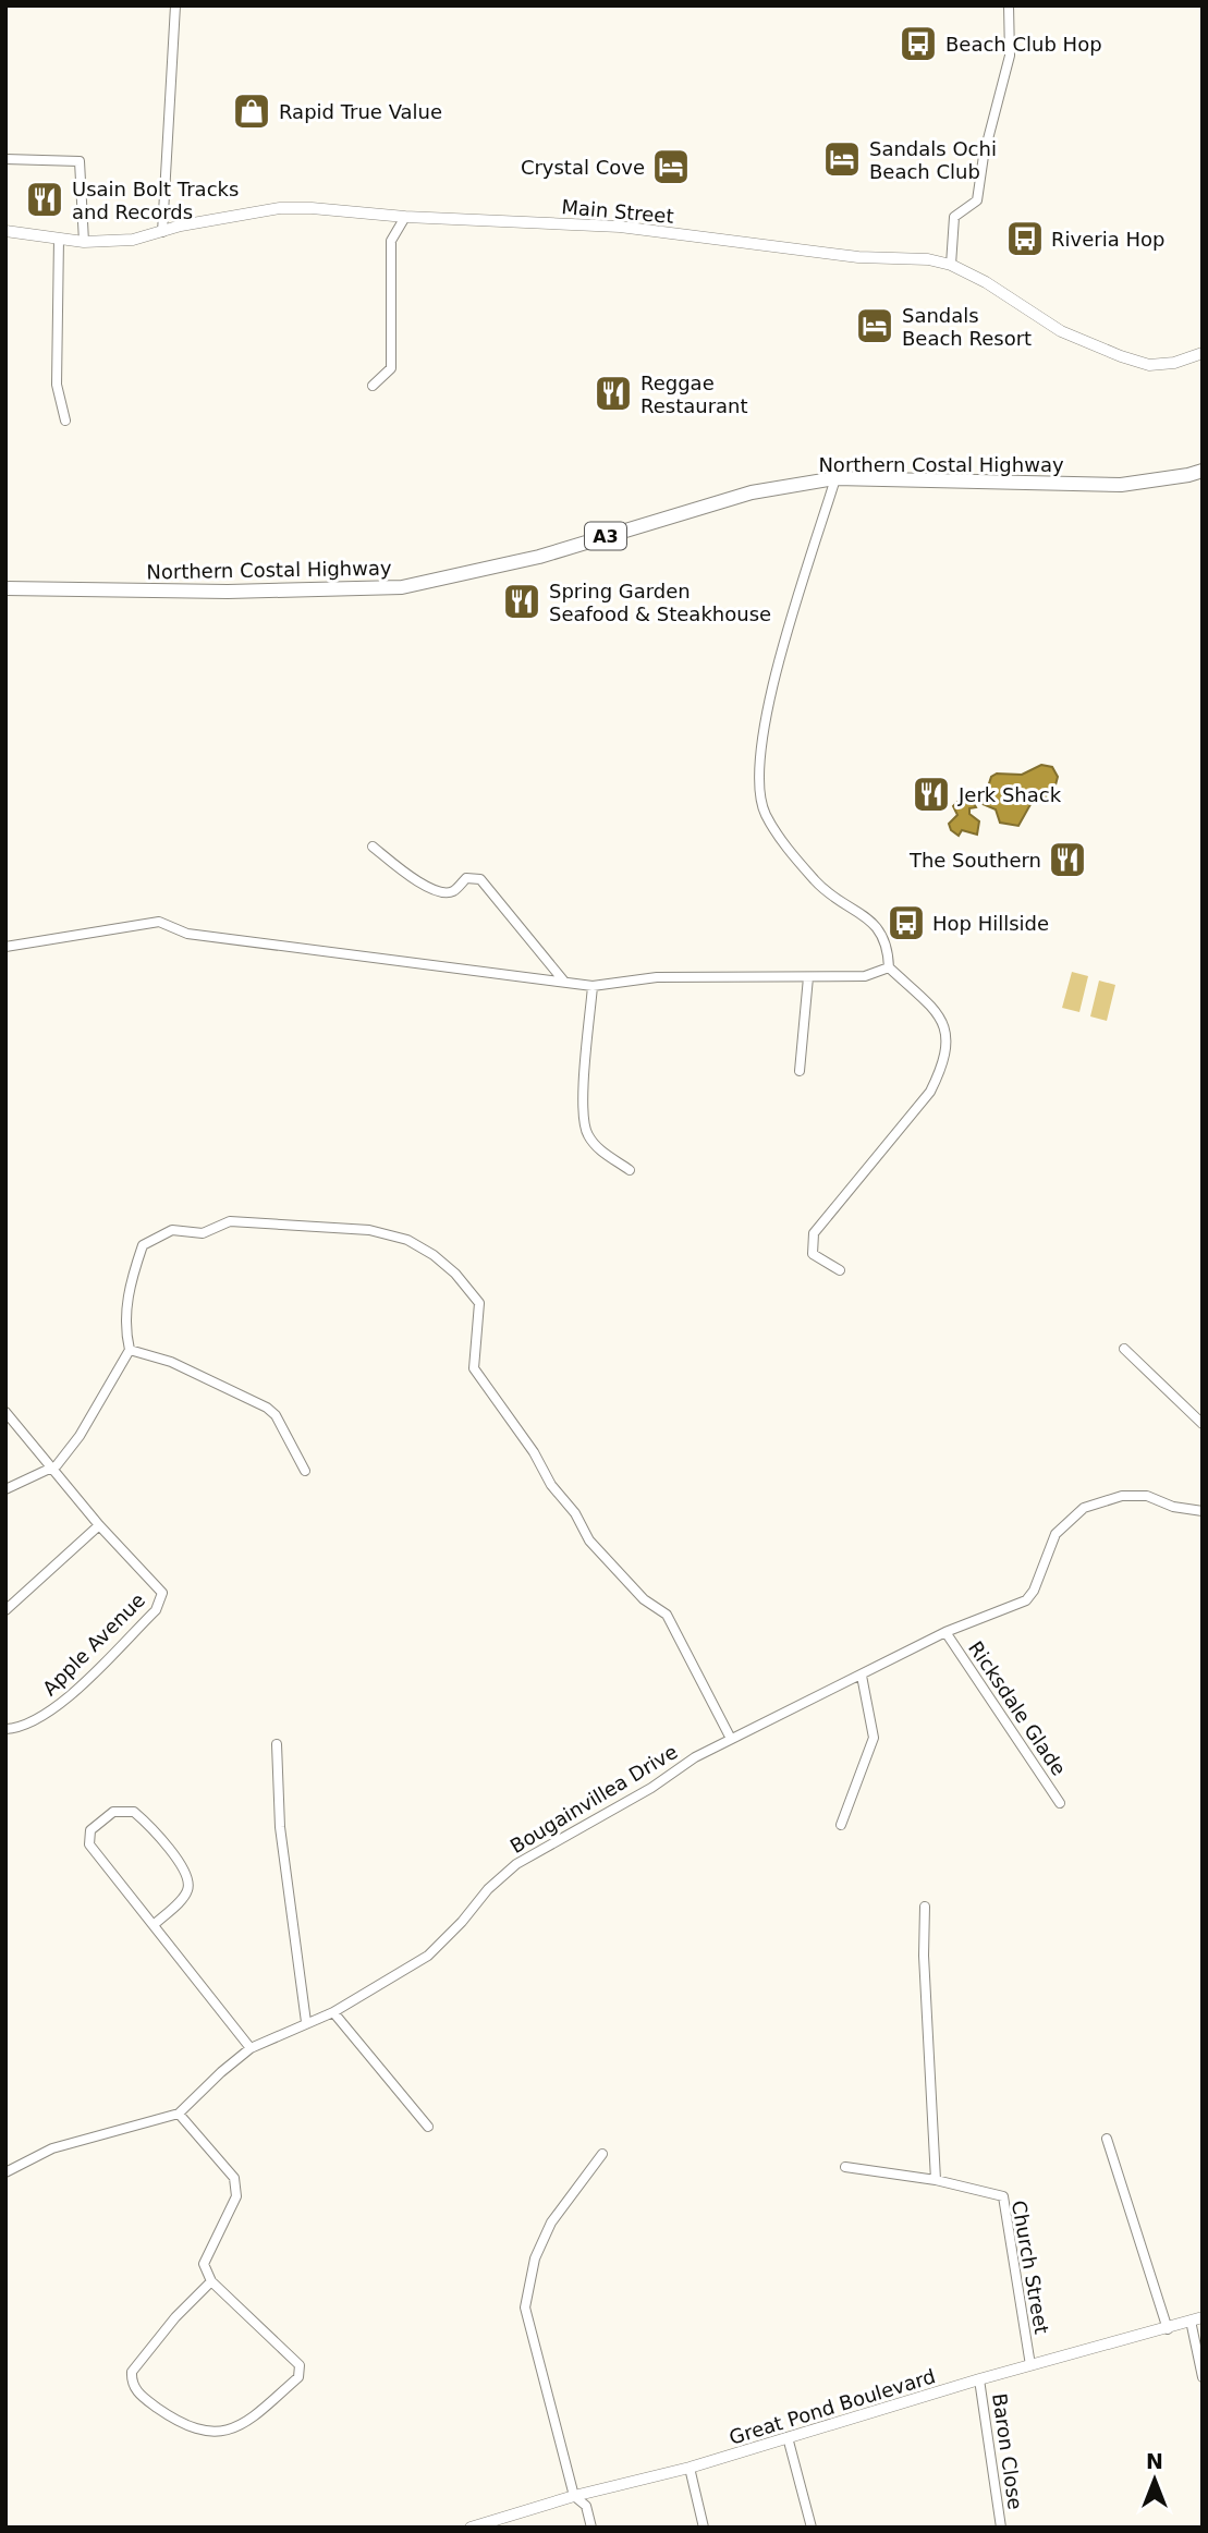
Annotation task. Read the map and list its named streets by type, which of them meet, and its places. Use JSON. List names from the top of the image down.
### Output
{
  "streets": {
    "main road": ["Northern Costal Highway", "A3"],
    "street": [
      "Main Street",
      "Apple Avenue",
      "Ricksdale Glade",
      "Bougainvillea Drive",
      "Church Street",
      "Great Pond Boulevard",
      "Baron Close"
    ]
  },
  "crossings": [
    ["Ricksdale Glade", "Bougainvillea Drive"],
    ["Church Street", "Great Pond Boulevard"],
    ["Great Pond Boulevard", "Baron Close"]
  ],
  "places": {
    "bus stop": ["Beach Club Hop", "Riveria Hop", "Hop Hillside"],
    "shop": ["Rapid True Value"],
    "hotel": ["Sandals Ochi Beach Club", "Crystal Cove", "Sandals Beach Resort"],
    "restaurant": [
      "Usain Bolt Tracks and Records",
      "Reggae Restaurant",
      "Spring Garden Seafood & Steakhouse",
      "Jerk Shack",
      "The Southern"
    ]
  },
  "north": "top"
}
